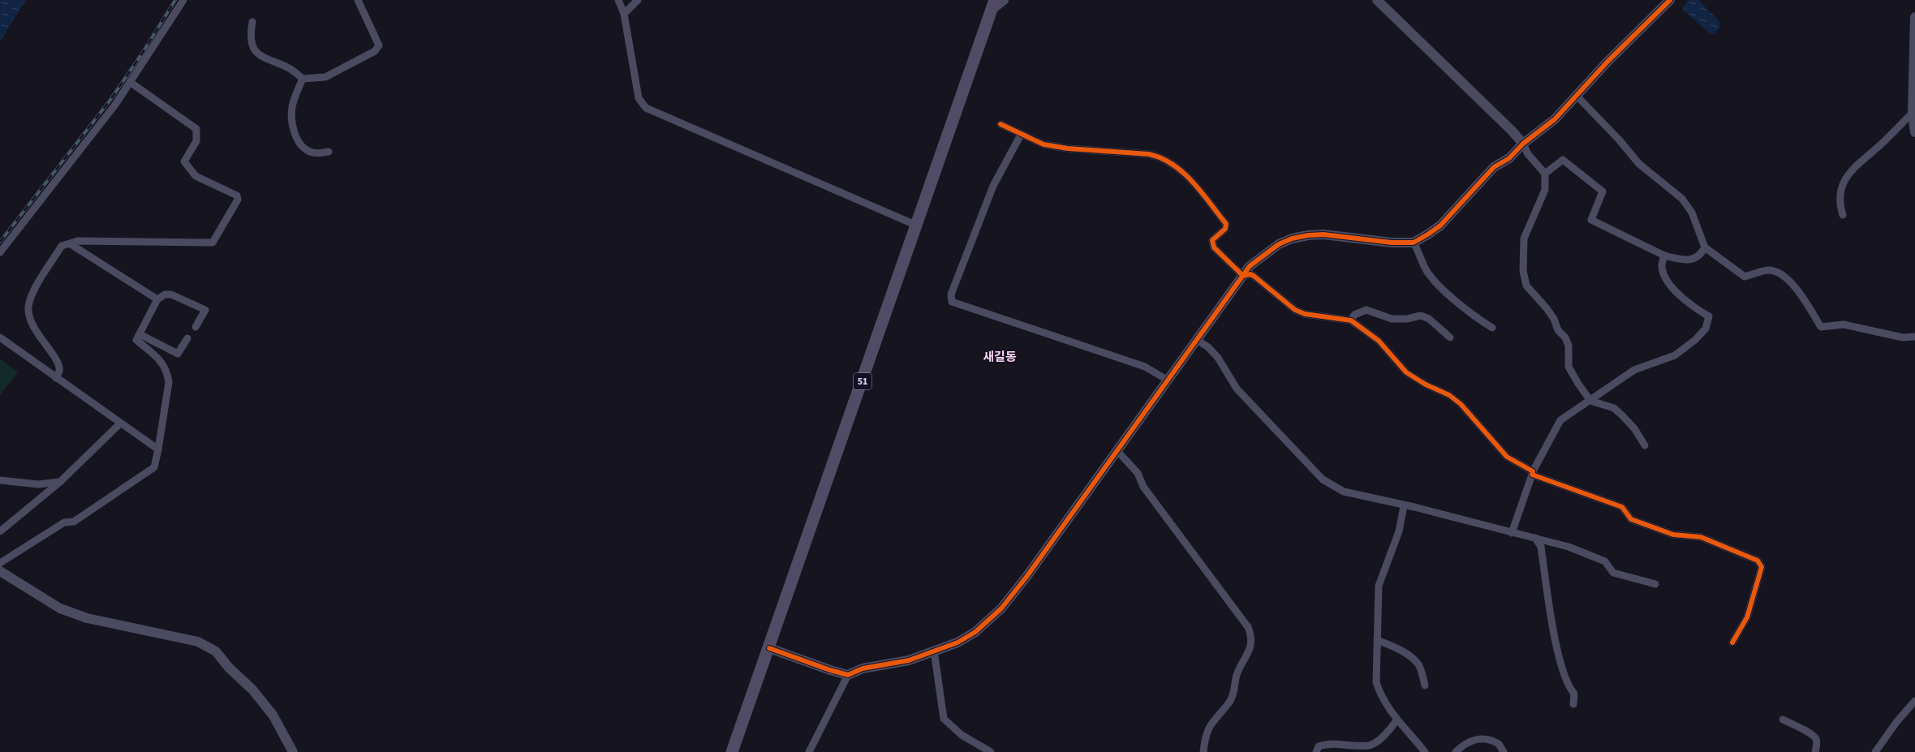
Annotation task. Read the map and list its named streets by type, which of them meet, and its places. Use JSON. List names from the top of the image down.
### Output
{
  "streets": {
    "main road": ["51"]
  },
  "districts": ["새길동"]
}
